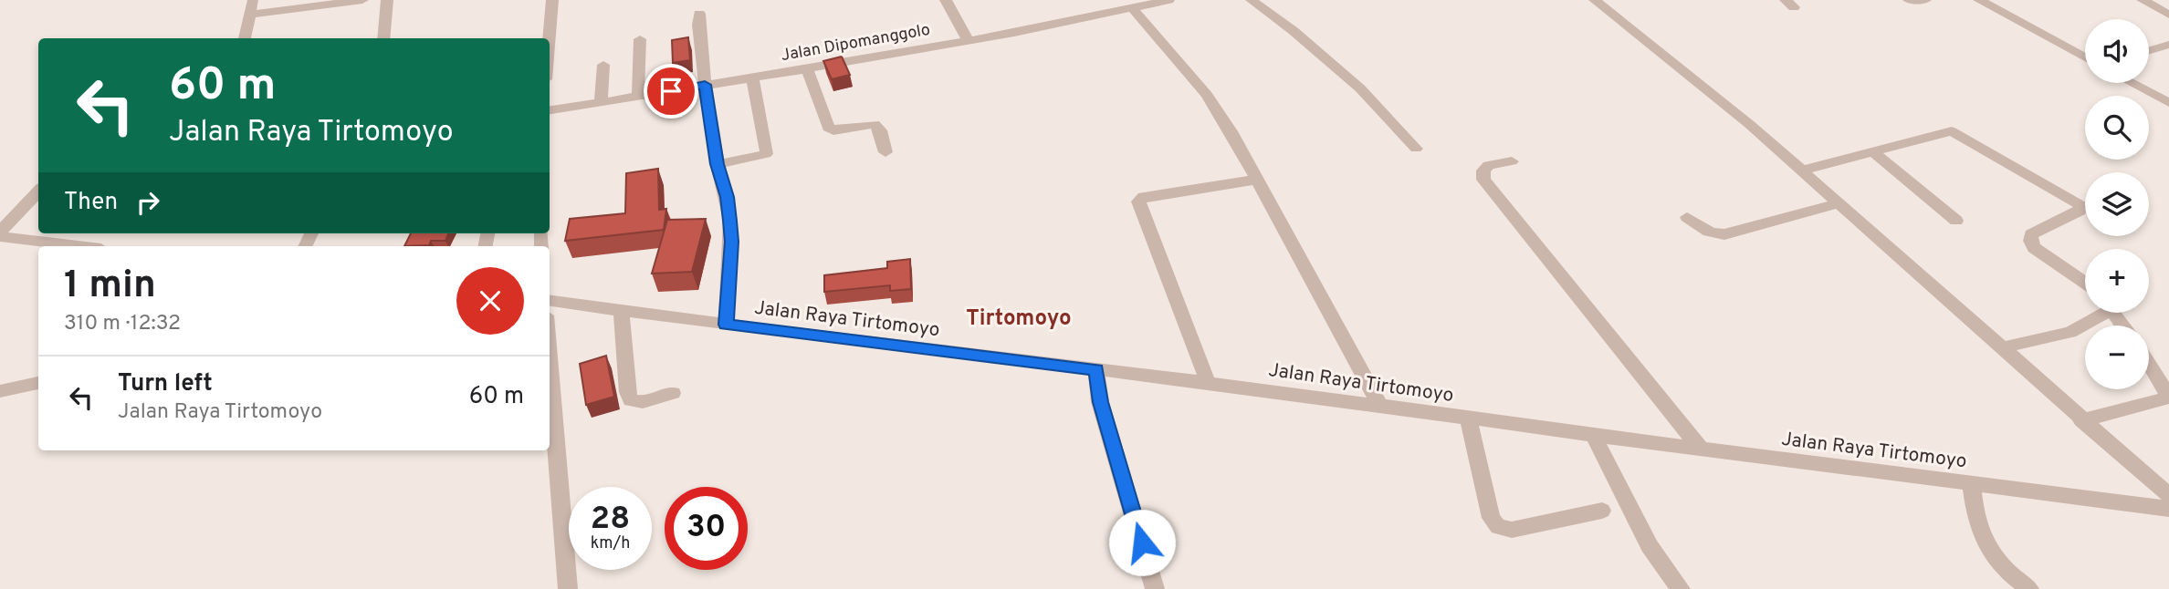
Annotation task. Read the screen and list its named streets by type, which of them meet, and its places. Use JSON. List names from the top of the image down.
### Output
{
  "streets": {
    "street": ["Jalan Dipomanggolo", "Jalan Raya Tirtomoyo"]
  },
  "districts": ["Tirtomoyo"],
  "page": {
    "map_buttons": ["+", "−"],
    "turn": ["60 m", "Jalan Raya Tirtomoyo"],
    "then": "Then",
    "heading": ["1 min", "310 m · 12:32"],
    "list": [
      {
        "name": "Turn left",
        "note": "Jalan Raya Tirtomoyo",
        "value": "60 m"
      }
    ],
    "speed": "28 km/h",
    "limit": "30"
  }
}
